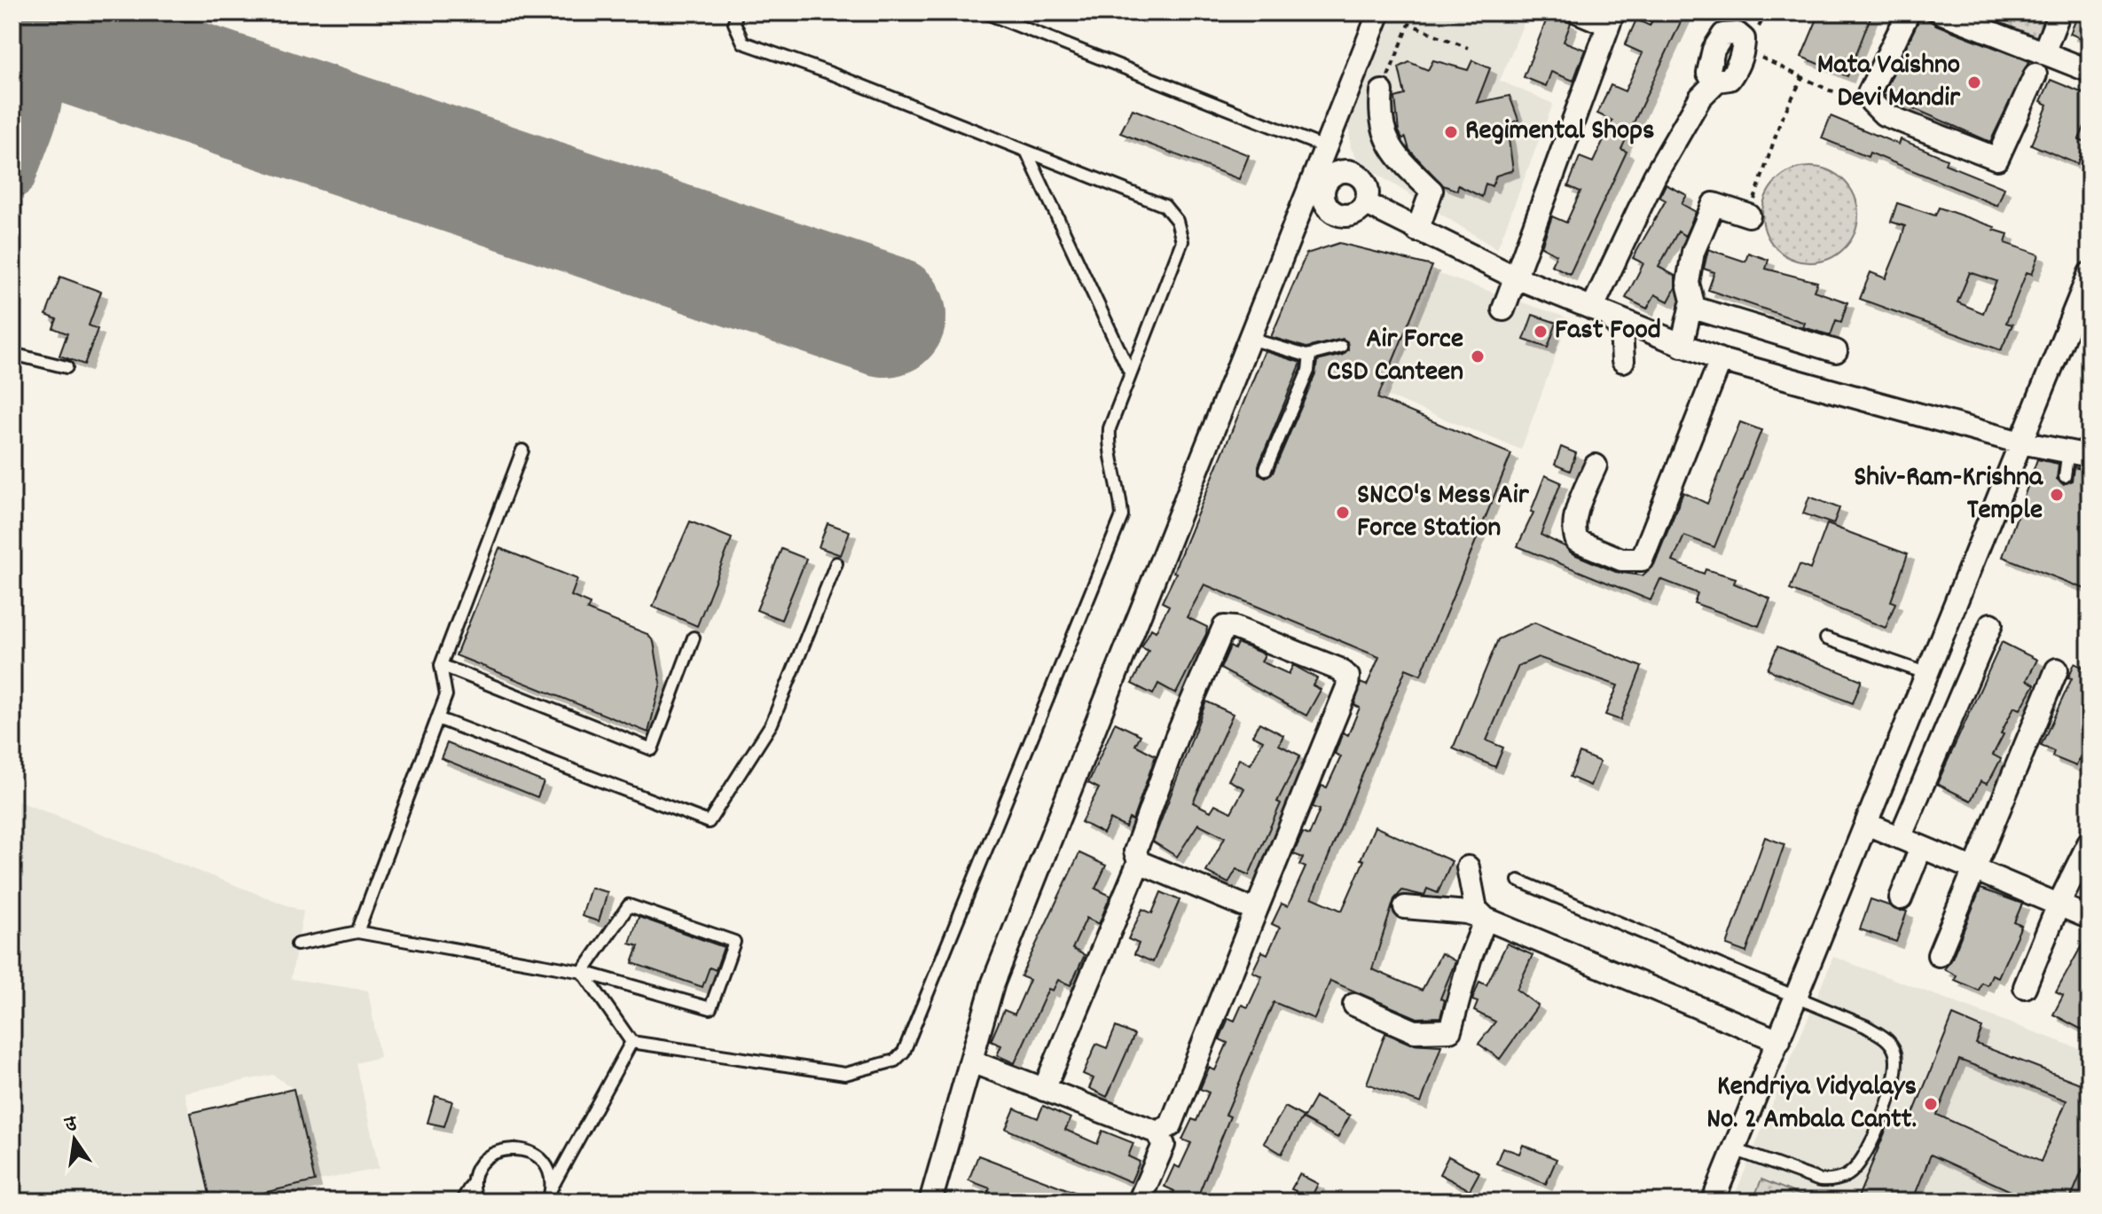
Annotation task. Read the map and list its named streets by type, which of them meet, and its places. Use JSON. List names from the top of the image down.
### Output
{
  "places": [
    "Mata Vaishno Devi Mandir",
    "Regimental Shops",
    "Fast Food",
    "Air Force CSD Canteen",
    "Shiv-Ram-Krishna Temple",
    "SNCO's Mess Air Force Station",
    "Kendriya Vidyalays No. 2 Ambala Cantt."
  ],
  "north": "top"
}
